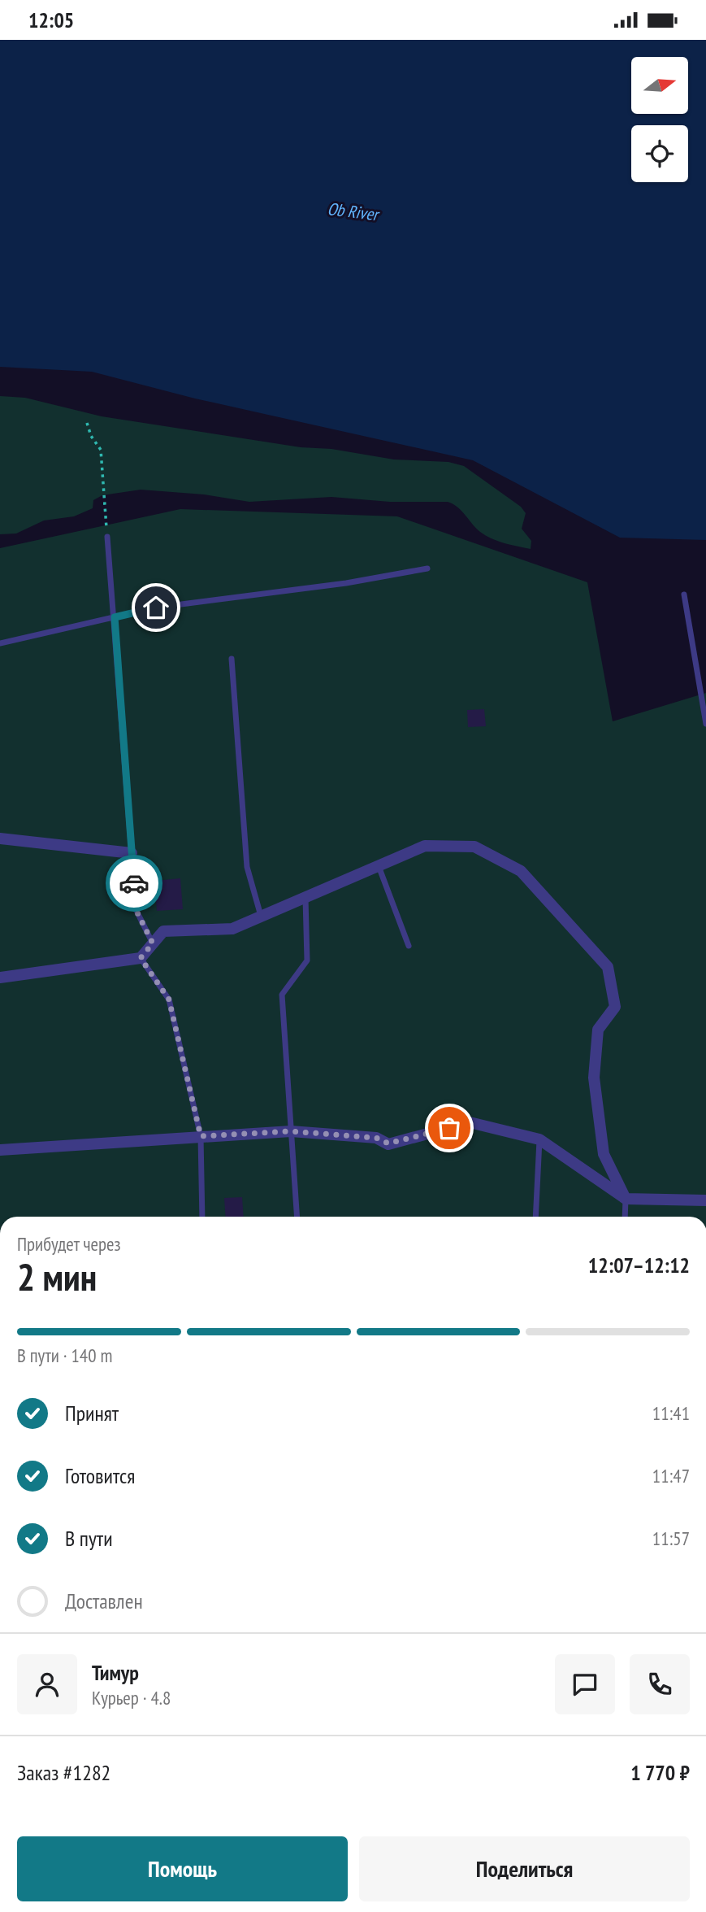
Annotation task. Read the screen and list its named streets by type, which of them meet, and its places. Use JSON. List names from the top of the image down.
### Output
{
  "water": ["Ob River"],
  "north": "right",
  "page": {
    "status": "12:05",
    "heading": ["2 мин", "Прибудет через", "12:07–12:12"],
    "panel": [
      "Тимур",
      "Курьер · 4.8",
      "Заказ #1282",
      "1 770 ₽"
    ],
    "bar": "В пути · 140 m",
    "list": [
      ["Принят", "11:41"],
      ["Готовится", "11:47"],
      ["В пути", "11:57"],
      "Доставлен"
    ],
    "buttons": ["Помощь", "Поделиться"]
  }
}
